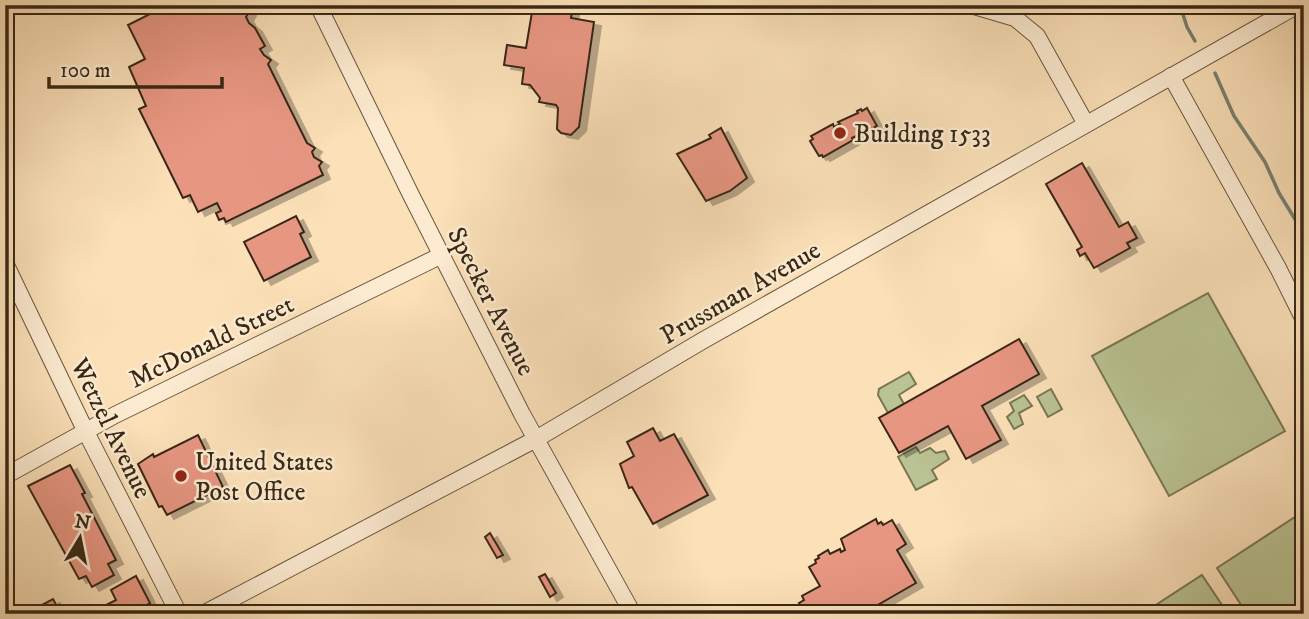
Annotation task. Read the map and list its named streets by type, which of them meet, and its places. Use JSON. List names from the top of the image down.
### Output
{
  "streets": {
    "street": [
      "Prussman Avenue",
      "Specker Avenue",
      "McDonald Street",
      "Wetzel Avenue"
    ]
  },
  "crossings": [
    ["Prussman Avenue", "Specker Avenue"],
    ["Specker Avenue", "McDonald Street"],
    ["McDonald Street", "Wetzel Avenue"]
  ],
  "places": ["Building 1533", "United States Post Office"],
  "scale_bar": "100 m",
  "north": "top"
}
